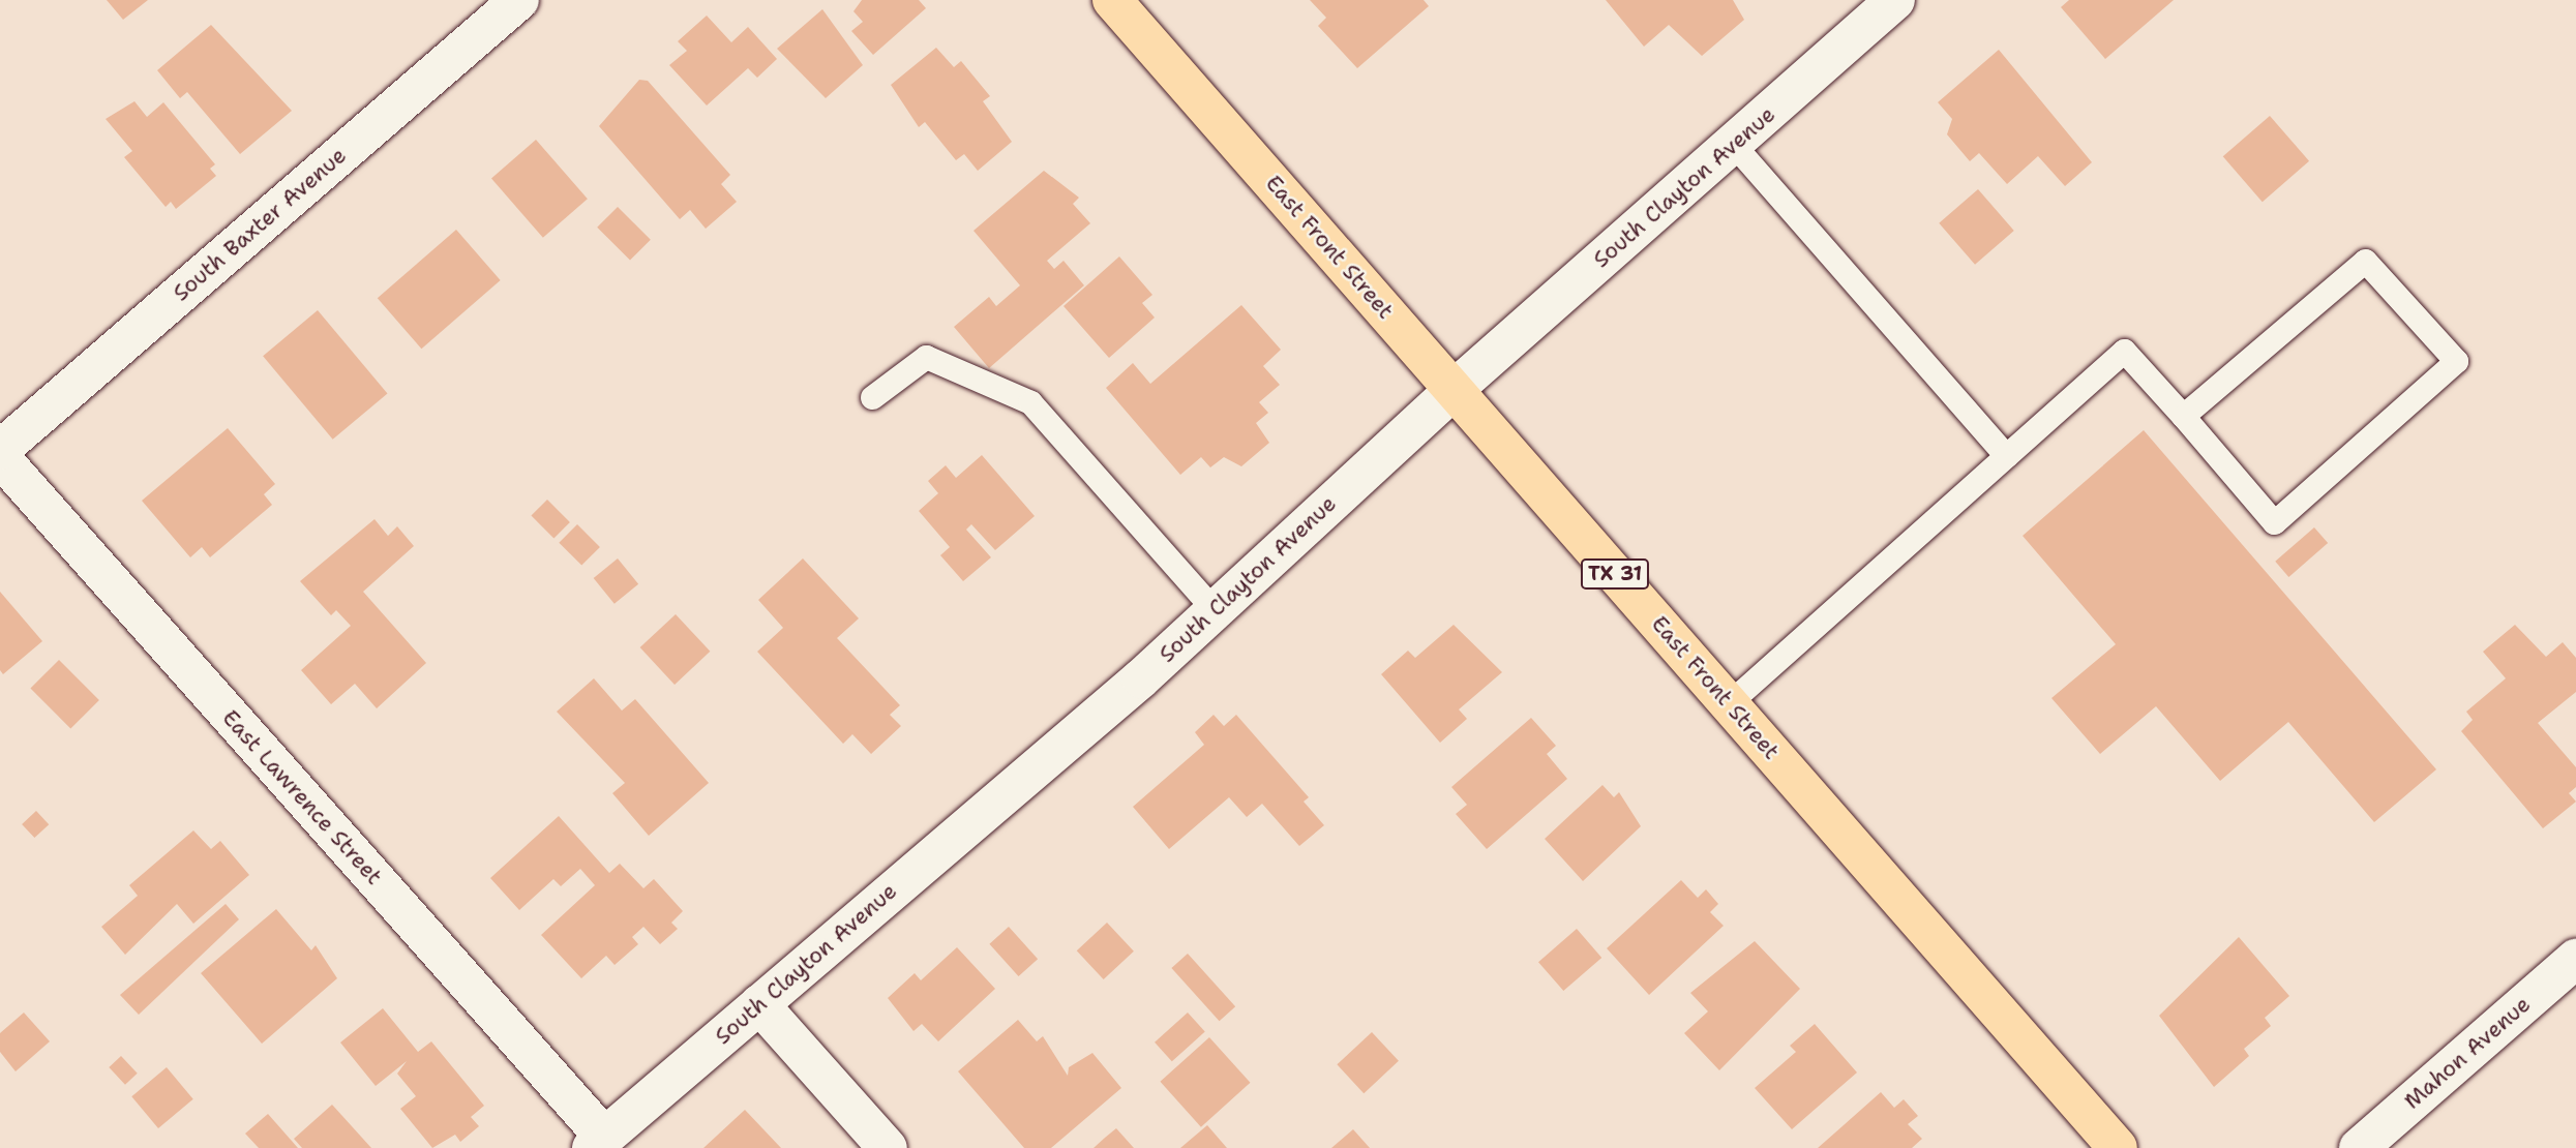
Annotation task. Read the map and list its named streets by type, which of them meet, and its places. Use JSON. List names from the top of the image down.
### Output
{
  "streets": {
    "main road": ["East Front Street", "TX 31"],
    "street": [
      "South Clayton Avenue",
      "South Baxter Avenue",
      "East Lawrence Street",
      "Mahon Avenue"
    ]
  },
  "crossings": [
    ["South Clayton Avenue", "East Front Street"],
    ["South Clayton Avenue", "East Lawrence Street"]
  ]
}
